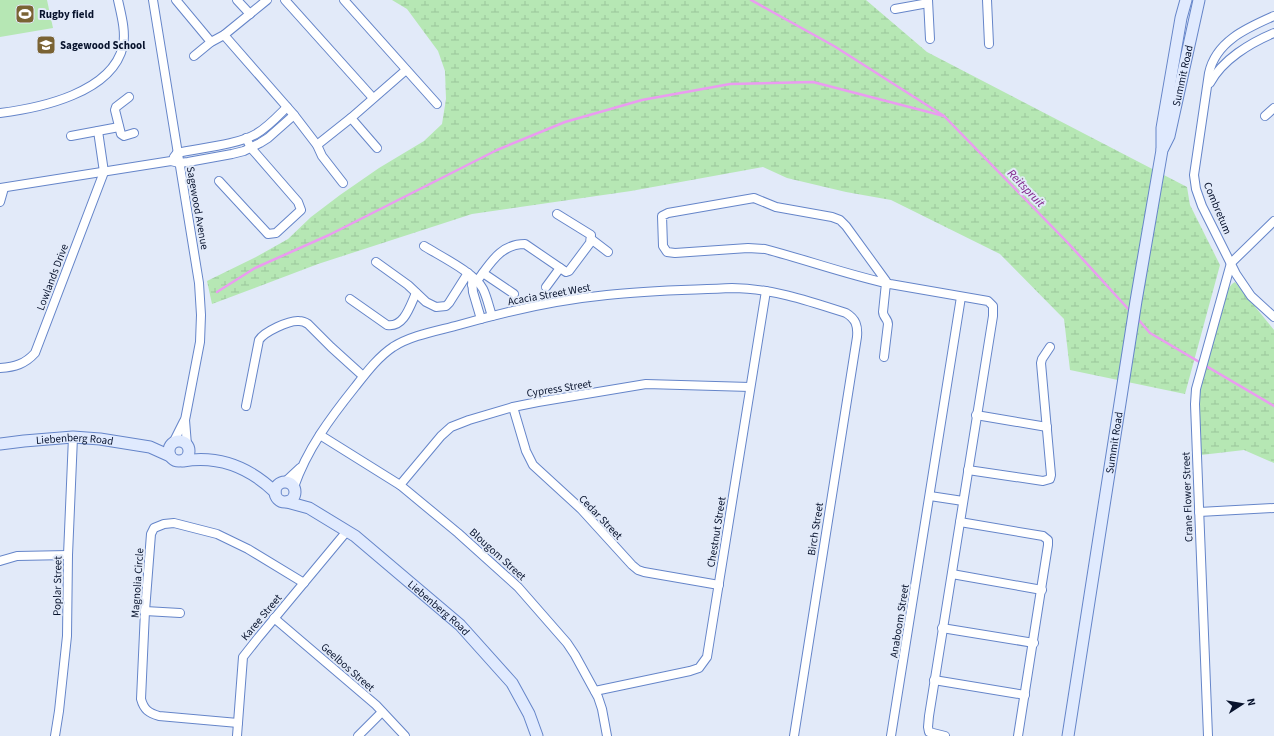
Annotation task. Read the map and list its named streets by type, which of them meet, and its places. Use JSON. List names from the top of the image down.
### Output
{
  "streets": {
    "main road": ["Summit Road", "Liebenberg Road"],
    "street": [
      "Sagewood Avenue",
      "Combretum",
      "Lowlands Drive",
      "Acacia Street West",
      "Cypress Street",
      "Crane Flower Street",
      "Cedar Street",
      "Birch Street",
      "Chestnut Street",
      "Blougom Street",
      "Magnolia Circle",
      "Poplar Street",
      "Karee Street",
      "Anaboom Street",
      "Geelbos Street"
    ]
  },
  "crossings": [
    ["Sagewood Avenue", "Liebenberg Road"],
    ["Combretum", "Crane Flower Street"],
    ["Acacia Street West", "Liebenberg Road"],
    ["Acacia Street West", "Birch Street"],
    ["Acacia Street West", "Chestnut Street"],
    ["Acacia Street West", "Blougom Street"],
    ["Cypress Street", "Cedar Street"],
    ["Cypress Street", "Chestnut Street"],
    ["Cypress Street", "Blougom Street"],
    ["Liebenberg Road", "Poplar Street"],
    ["Liebenberg Road", "Karee Street"],
    ["Cedar Street", "Chestnut Street"],
    ["Chestnut Street", "Blougom Street"],
    ["Magnolia Circle", "Karee Street"],
    ["Karee Street", "Geelbos Street"]
  ],
  "water": ["Reitspruit"],
  "places": {
    "sports": ["Rugby field"],
    "school or university": ["Sagewood School"]
  },
  "north": "right"
}
